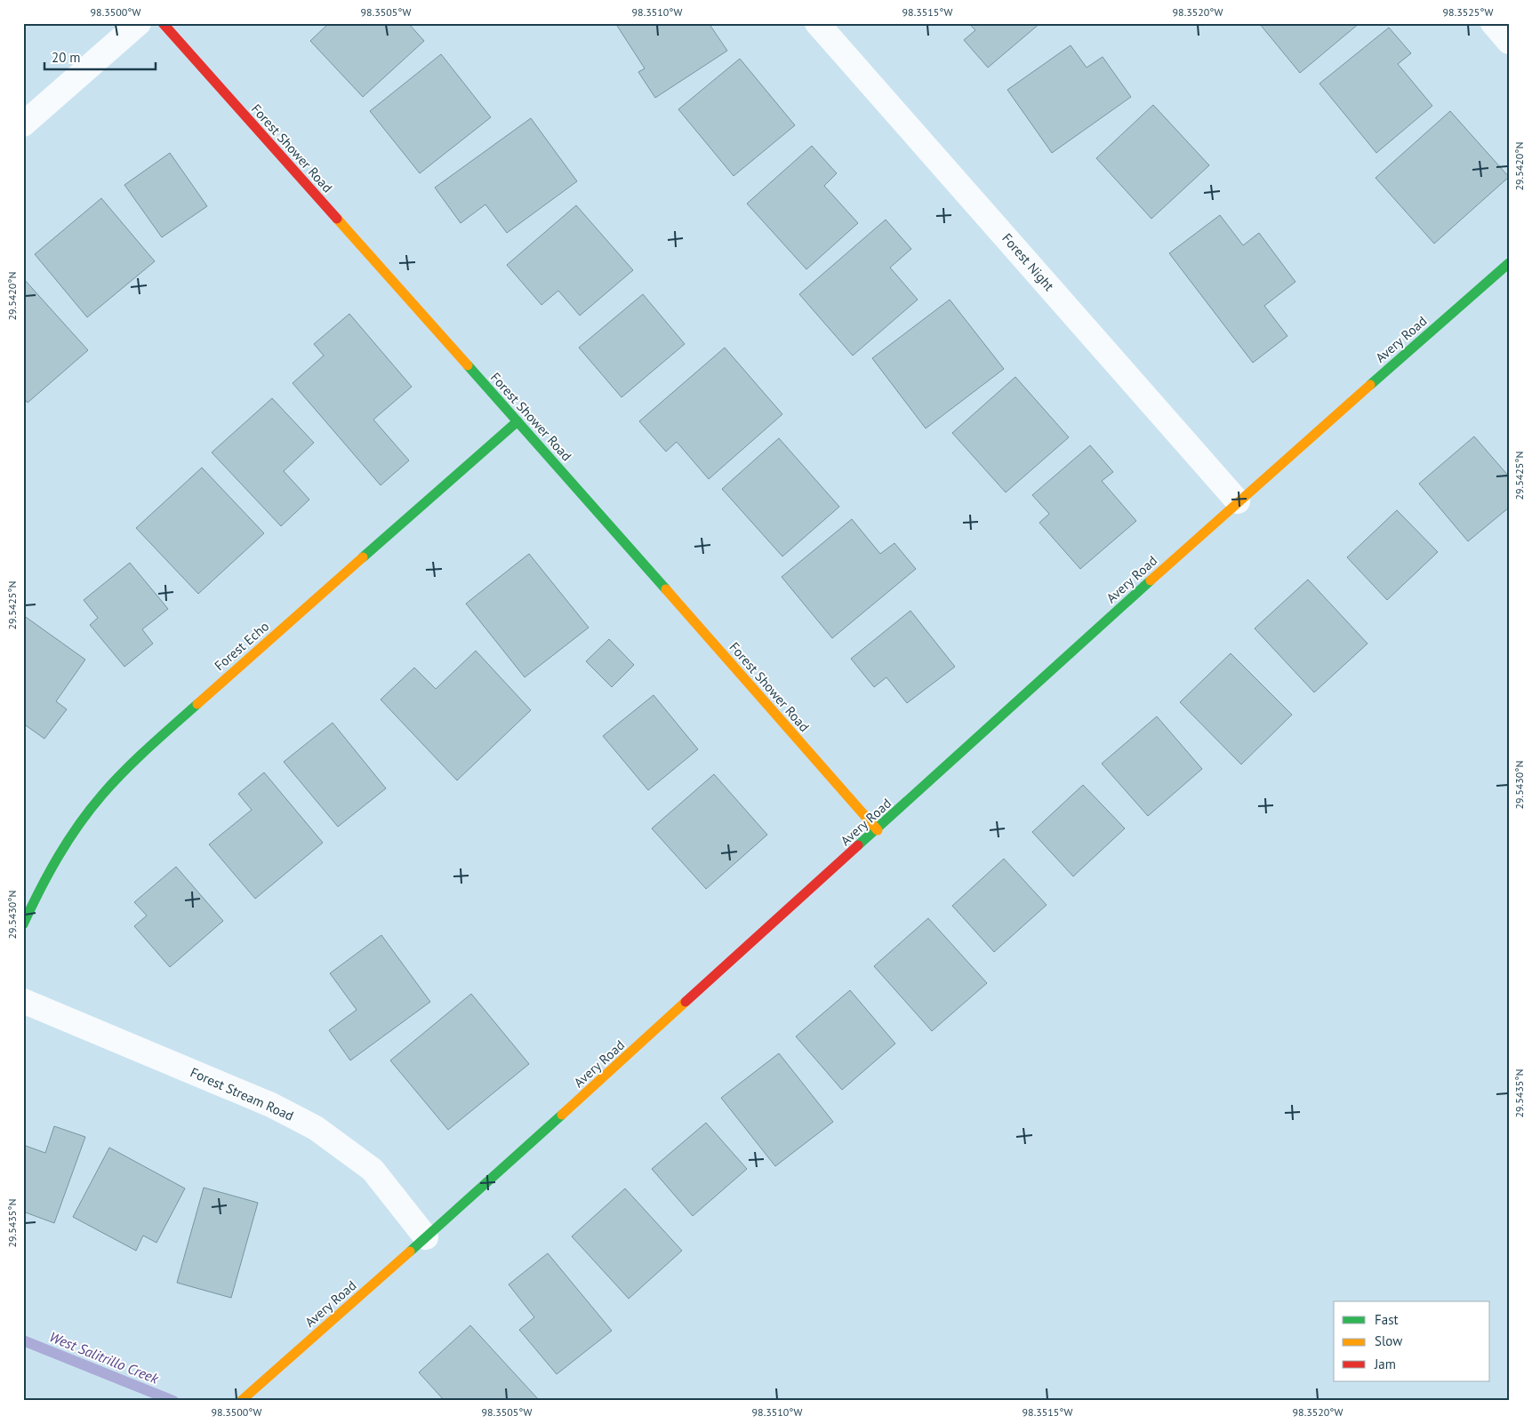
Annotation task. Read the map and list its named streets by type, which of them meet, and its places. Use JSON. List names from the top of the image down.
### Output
{
  "streets": {
    "street": [
      "Forest Shower Road",
      "Forest Night",
      "Avery Road",
      "Forest Echo",
      "Forest Stream Road"
    ]
  },
  "crossings": [
    ["Forest Shower Road", "Avery Road"],
    ["Forest Shower Road", "Forest Echo"],
    ["Forest Night", "Avery Road"],
    ["Avery Road", "Forest Stream Road"]
  ],
  "water": ["West Salitrillo Creek"],
  "legend": ["Fast", "Slow", "Jam"],
  "scale_bar": "20 m",
  "coordinates": [
    "98.3500°W",
    "98.3505°W",
    "98.3510°W",
    "98.3515°W",
    "98.3520°W",
    "98.3525°W",
    "29.5420°N",
    "29.5425°N",
    "29.5430°N",
    "29.5435°N"
  ]
}
